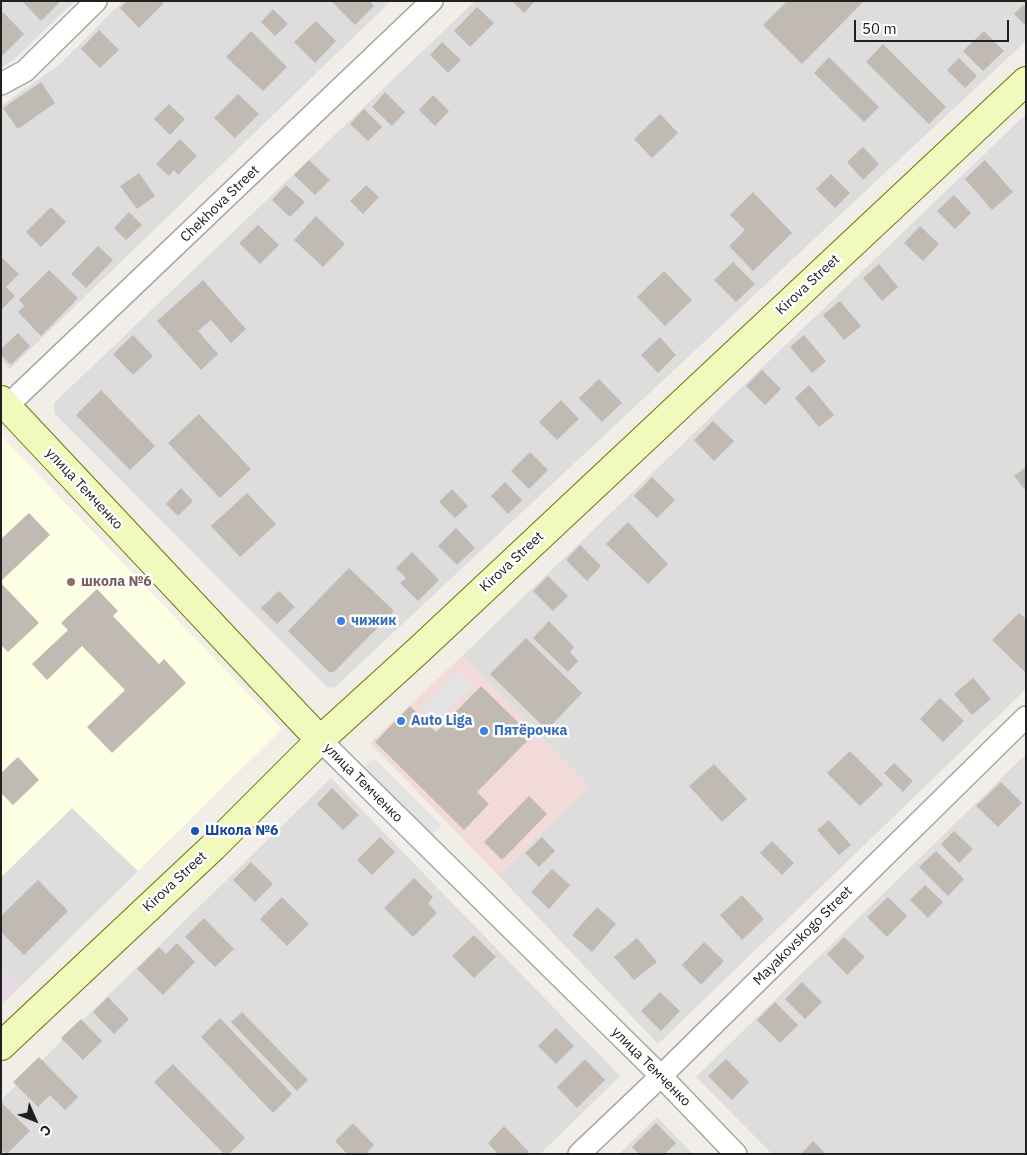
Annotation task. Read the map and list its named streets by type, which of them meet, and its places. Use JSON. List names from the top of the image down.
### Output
{
  "streets": {
    "main road": ["Kirova Street", "улица Темченко"],
    "street": ["Chekhova Street", "Mayakovskogo Street"]
  },
  "crossings": [
    ["Chekhova Street", "улица Темченко"],
    ["Kirova Street", "улица Темченко"],
    ["улица Темченко", "Mayakovskogo Street"]
  ],
  "places": [
    "школа №6",
    "чижик",
    "Auto Liga",
    "Пятёрочка",
    "Школа №6"
  ],
  "scale_bar": "50 m",
  "north": "bottom right"
}
